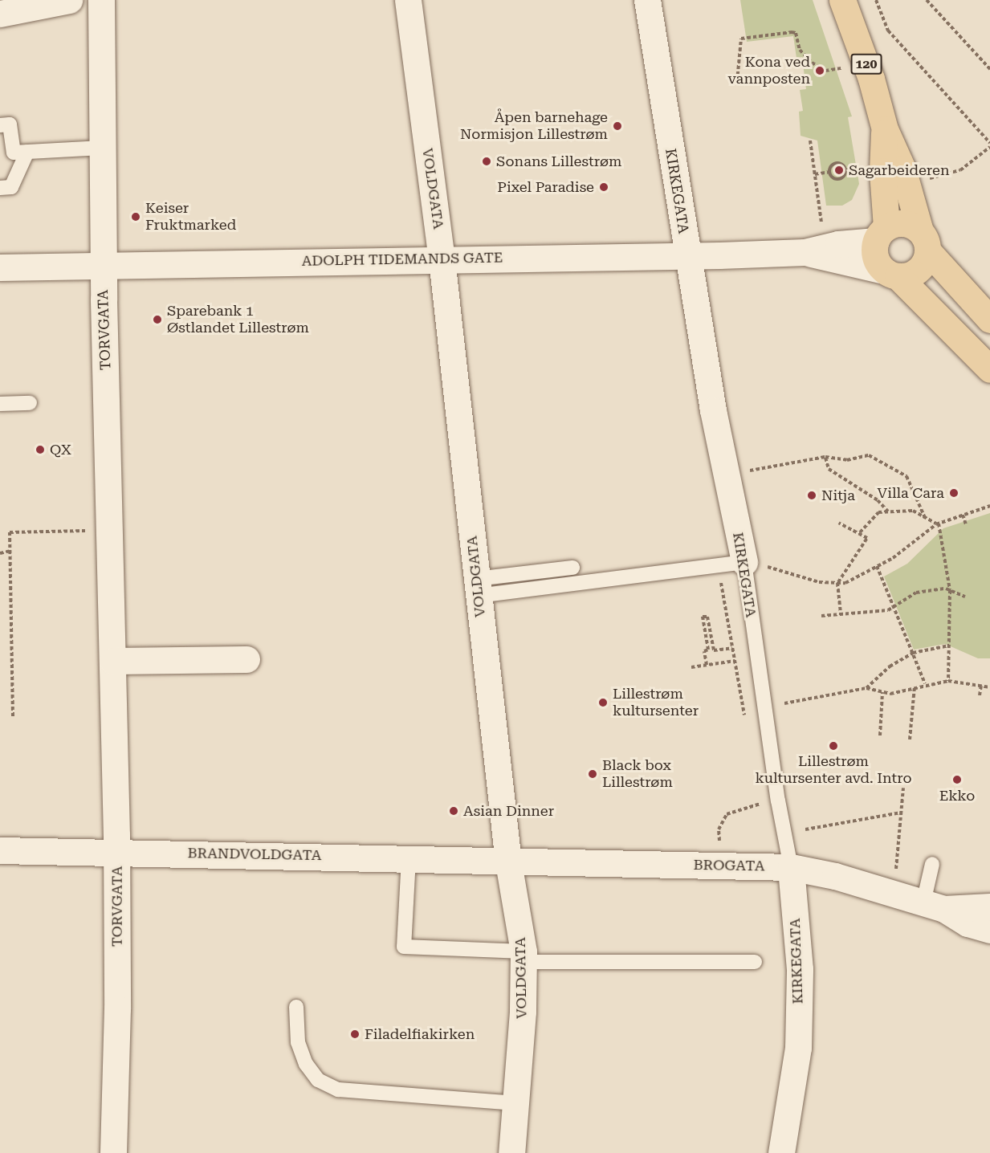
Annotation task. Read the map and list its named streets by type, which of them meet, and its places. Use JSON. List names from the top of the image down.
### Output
{
  "streets": {
    "main road": ["120"],
    "street": [
      "VOLDGATA",
      "KIRKEGATA",
      "ADOLPH TIDEMANDS GATE",
      "TORVGATA",
      "BRANDVOLDGATA",
      "BROGATA"
    ]
  },
  "crossings": [
    ["120", "ADOLPH TIDEMANDS GATE"],
    ["VOLDGATA", "ADOLPH TIDEMANDS GATE"],
    ["VOLDGATA", "BRANDVOLDGATA"],
    ["VOLDGATA", "BROGATA"],
    ["KIRKEGATA", "ADOLPH TIDEMANDS GATE"],
    ["KIRKEGATA", "BROGATA"],
    ["ADOLPH TIDEMANDS GATE", "TORVGATA"],
    ["TORVGATA", "BRANDVOLDGATA"],
    ["BRANDVOLDGATA", "BROGATA"]
  ],
  "places": [
    "Kona ved vannposten",
    "Åpen barnehage Normisjon Lillestrøm",
    "Sonans Lillestrøm",
    "Sagarbeideren",
    "Pixel Paradise",
    "Keiser Fruktmarked",
    "Sparebank 1 Østlandet Lillestrøm",
    "QX",
    "Villa Cara",
    "Nitja",
    "Lillestrøm kultursenter",
    "Lillestrøm kultursenter avd. Intro",
    "Black box Lillestrøm",
    "Ekko",
    "Asian Dinner",
    "Filadelfiakirken"
  ]
}
